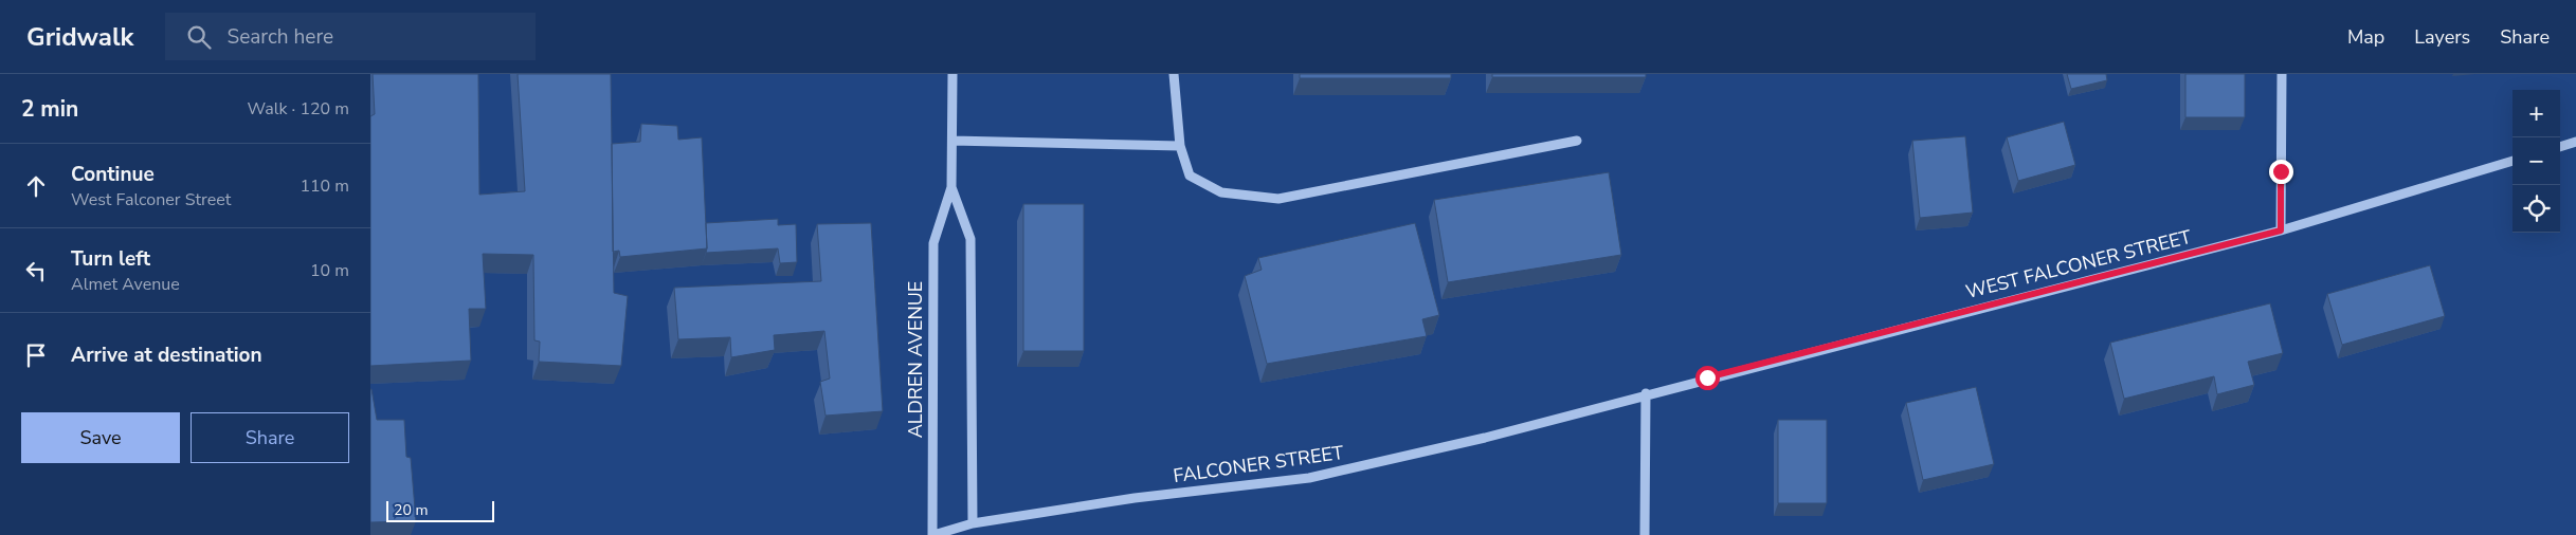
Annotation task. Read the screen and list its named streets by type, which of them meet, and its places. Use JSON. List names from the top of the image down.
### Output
{
  "streets": {
    "street": ["WEST FALCONER STREET", "ALDREN AVENUE", "FALCONER STREET"]
  },
  "crossings": [
    ["WEST FALCONER STREET", "FALCONER STREET"],
    ["ALDREN AVENUE", "FALCONER STREET"]
  ],
  "scale_bar": "20 m",
  "page": {
    "header": "Gridwalk",
    "search": "Search here",
    "nav": ["Map", "Layers", "Share"],
    "heading": ["2 min", "Walk · 120 m"],
    "map_buttons": ["+", "−"],
    "list": [
      ["Continue", "West Falconer Street", "110 m"],
      ["Turn left", "Almet Avenue", "10 m"],
      "Arrive at destination"
    ],
    "buttons": ["Save", "Share"],
    "scale": "20 m"
  }
}
